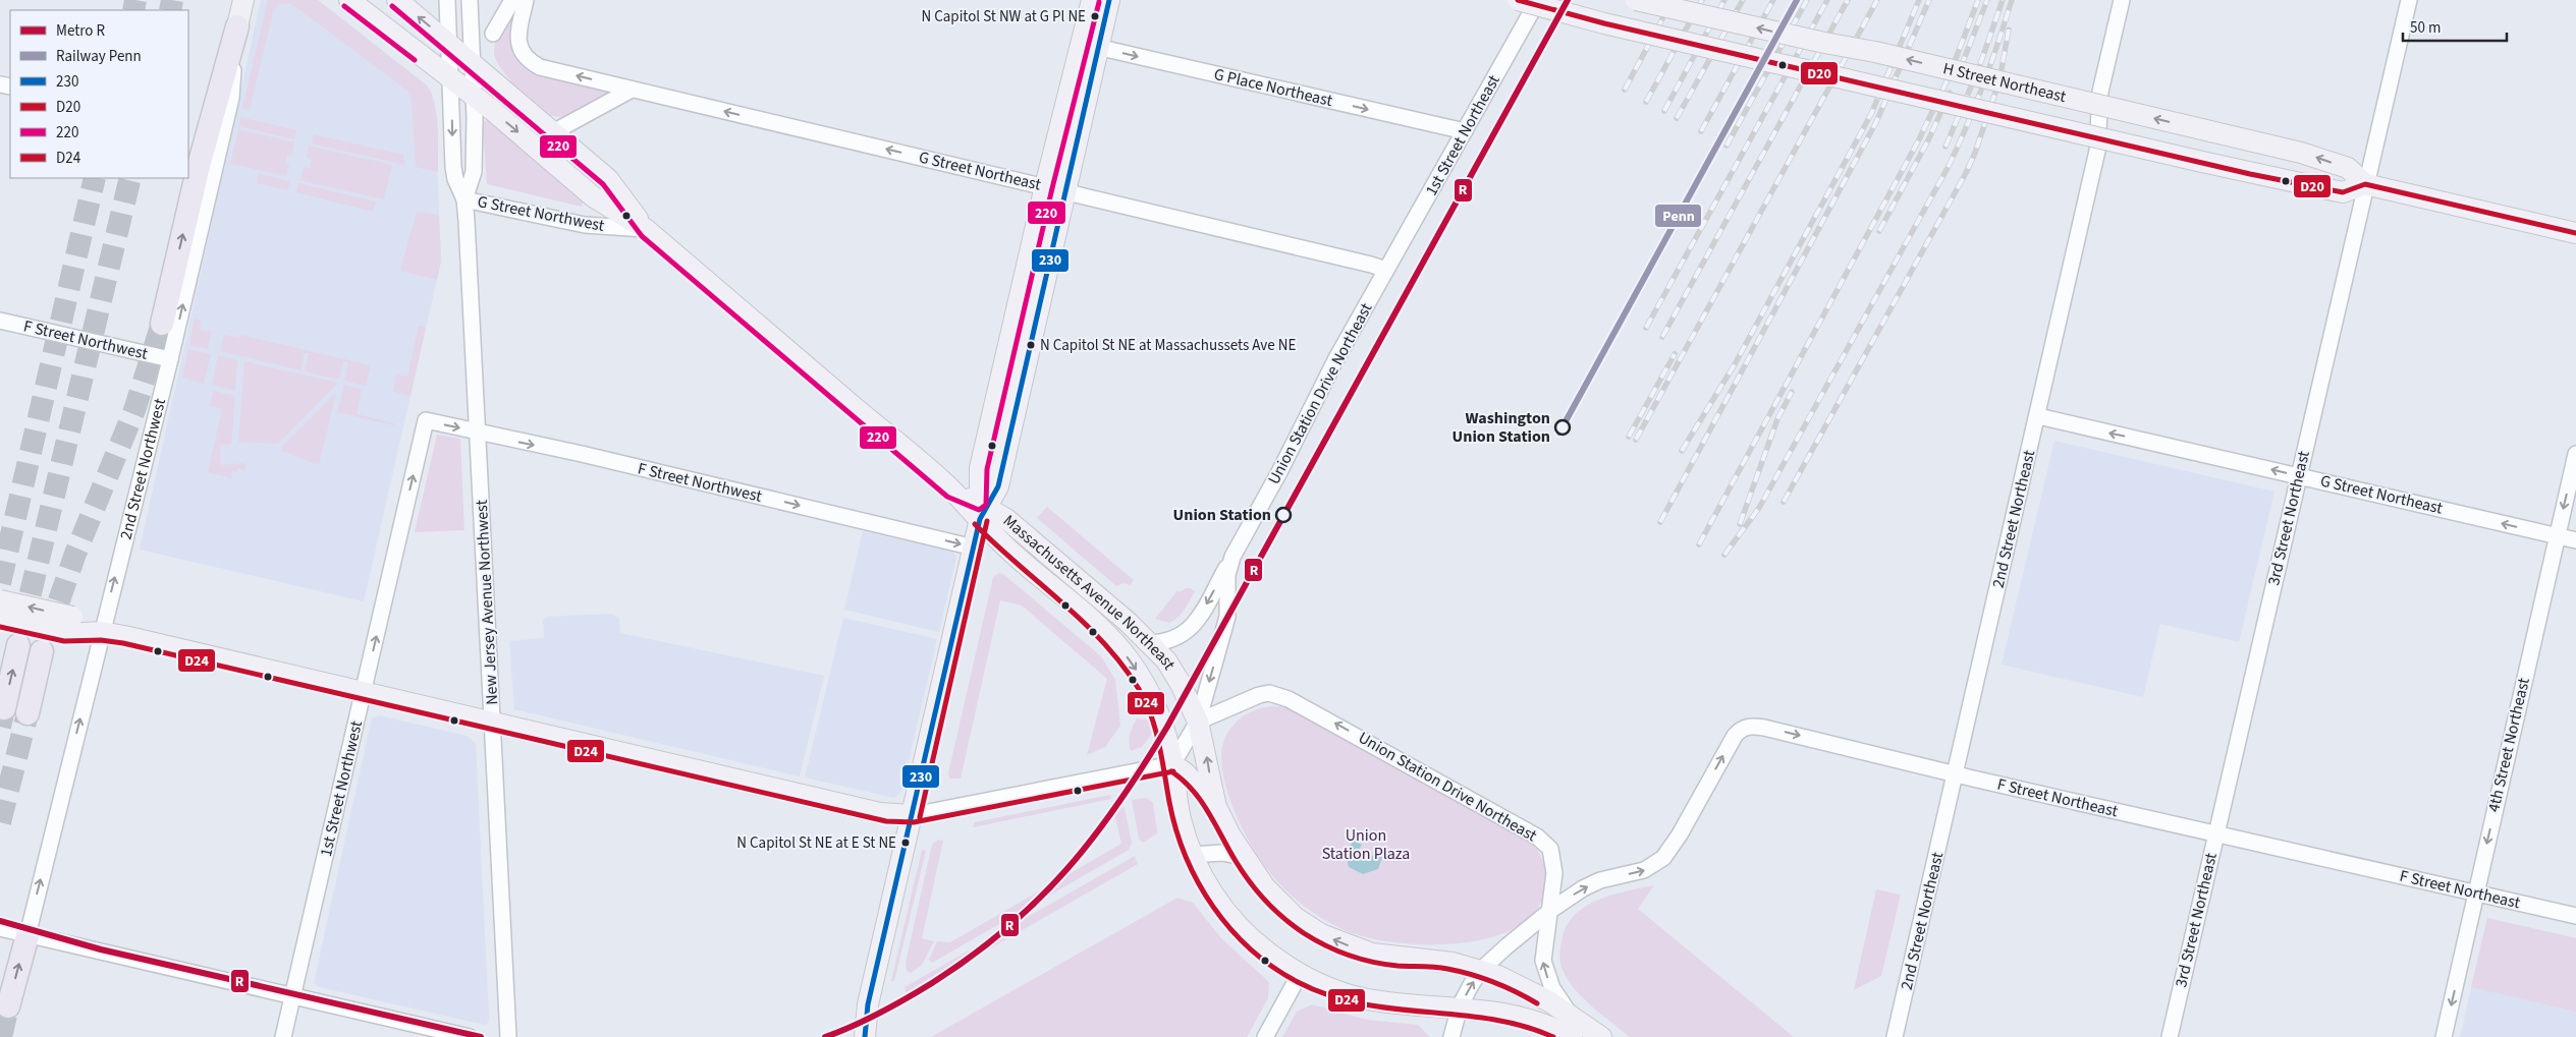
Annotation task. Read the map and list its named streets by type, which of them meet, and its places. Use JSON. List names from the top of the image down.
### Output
{
  "streets": {
    "main road": ["H Street Northeast", "2nd Street Northwest", "Massachusetts Avenue Northeast"],
    "street": [
      "G Place Northeast",
      "1st Street Northeast",
      "G Street Northeast",
      "G Street Northwest",
      "F Street Northwest",
      "Union Station Drive Northeast",
      "3rd Street Northeast",
      "2nd Street Northeast",
      "New Jersey Avenue Northwest",
      "4th Street Northeast",
      "1st Street Northwest",
      "F Street Northeast"
    ]
  },
  "crossings": [
    ["H Street Northeast", "3rd Street Northeast"],
    ["G Place Northeast", "1st Street Northeast"],
    ["1st Street Northeast", "G Street Northeast"],
    ["1st Street Northeast", "Union Station Drive Northeast"],
    ["G Street Northeast", "Union Station Drive Northeast"],
    ["G Street Northeast", "3rd Street Northeast"],
    ["G Street Northeast", "2nd Street Northeast"],
    ["G Street Northeast", "4th Street Northeast"],
    ["G Street Northwest", "New Jersey Avenue Northwest"],
    ["F Street Northwest", "2nd Street Northwest"],
    ["F Street Northwest", "New Jersey Avenue Northwest"],
    ["F Street Northwest", "1st Street Northwest"],
    ["Union Station Drive Northeast", "Massachusetts Avenue Northeast"],
    ["Union Station Drive Northeast", "F Street Northeast"],
    ["3rd Street Northeast", "F Street Northeast"],
    ["2nd Street Northeast", "F Street Northeast"],
    ["Massachusetts Avenue Northeast", "F Street Northeast"],
    ["4th Street Northeast", "F Street Northeast"]
  ],
  "one_way": [
    "G Place Northeast",
    "G Street Northeast",
    "F Street Northwest",
    "2nd Street Northwest",
    "4th Street Northeast",
    "1st Street Northwest",
    "F Street Northeast"
  ],
  "parks": ["Union Station Plaza"],
  "places": [
    "N Capitol St NW at G Pl NE",
    "N Capitol St NE at Massachussets Ave NE",
    "Washington Union Station",
    "Union Station",
    "N Capitol St NE at E St NE"
  ],
  "lines": [
    "metro line R",
    "rail line Penn",
    "transit line 230",
    "transit line D20",
    "transit line 220",
    "transit line D24"
  ],
  "legend": [
    "Metro R",
    "Railway Penn",
    "230",
    "D20",
    "220",
    "D24"
  ],
  "scale_bar": "50 m"
}
